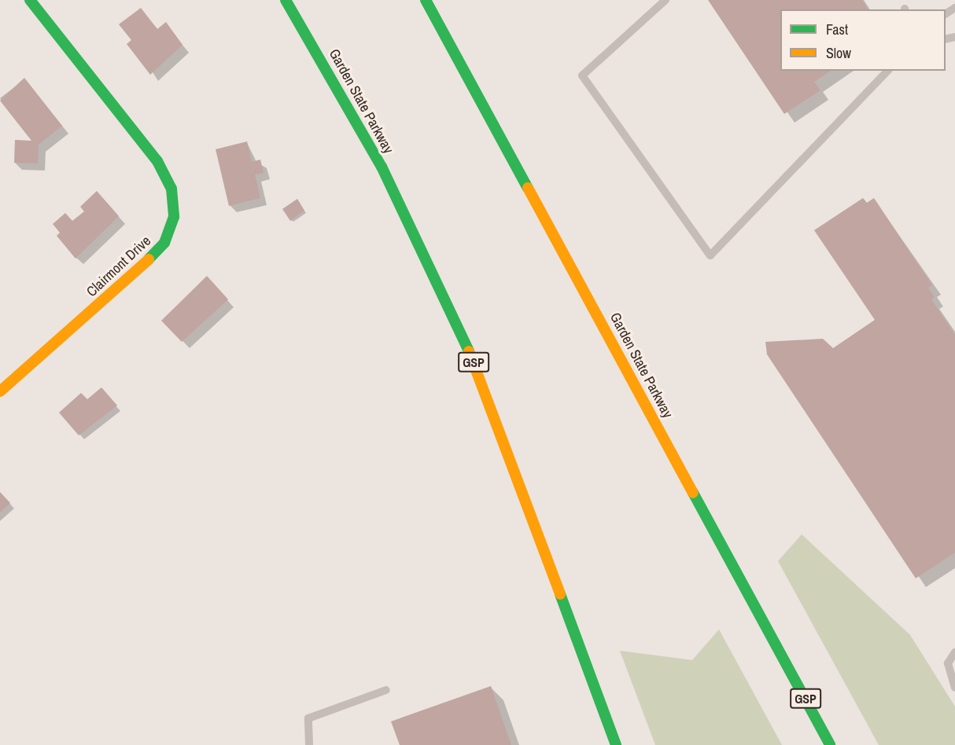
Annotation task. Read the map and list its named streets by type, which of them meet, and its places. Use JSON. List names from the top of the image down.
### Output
{
  "streets": {
    "main road": ["Garden State Parkway", "Clairmont Drive", "GSP"]
  },
  "legend": ["Fast", "Slow"]
}
